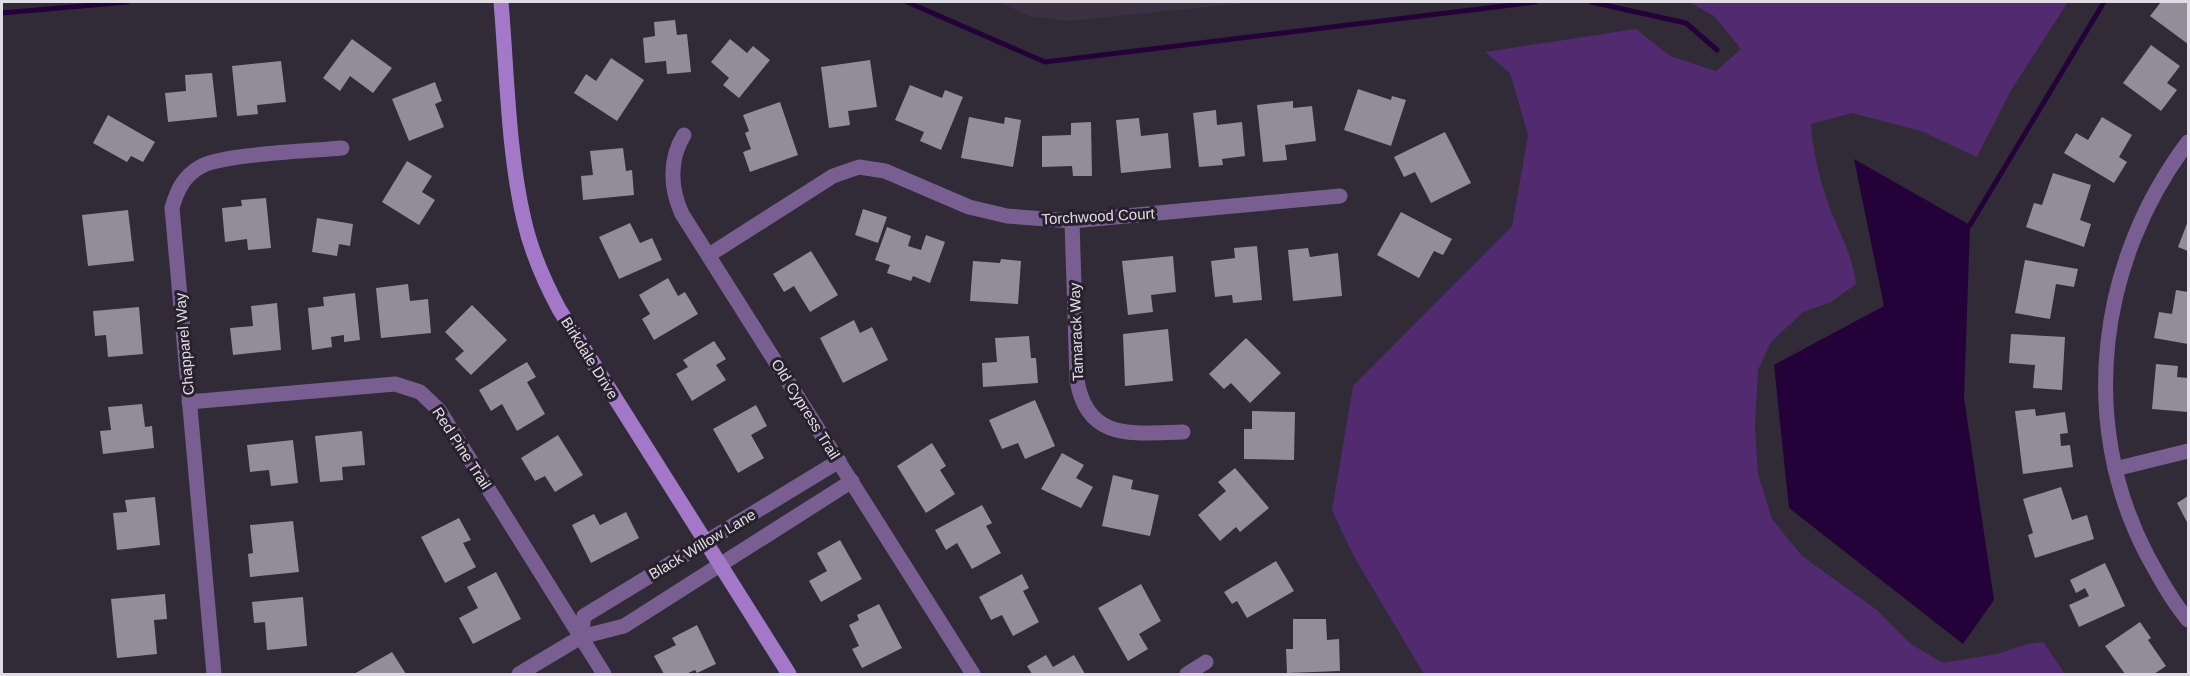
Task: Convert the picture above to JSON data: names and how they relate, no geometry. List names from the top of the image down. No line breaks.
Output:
{"streets":{"street":["Torchwood Court","Tamarack Way","Chapparel Way","Birkdale Drive","Old Cypress Trail","Red Pine Trail","Black Willow Lane"]},"crossings":[["Torchwood Court","Tamarack Way"],["Torchwood Court","Old Cypress Trail"],["Chapparel Way","Red Pine Trail"],["Birkdale Drive","Black Willow Lane"],["Old Cypress Trail","Black Willow Lane"],["Red Pine Trail","Black Willow Lane"]]}
